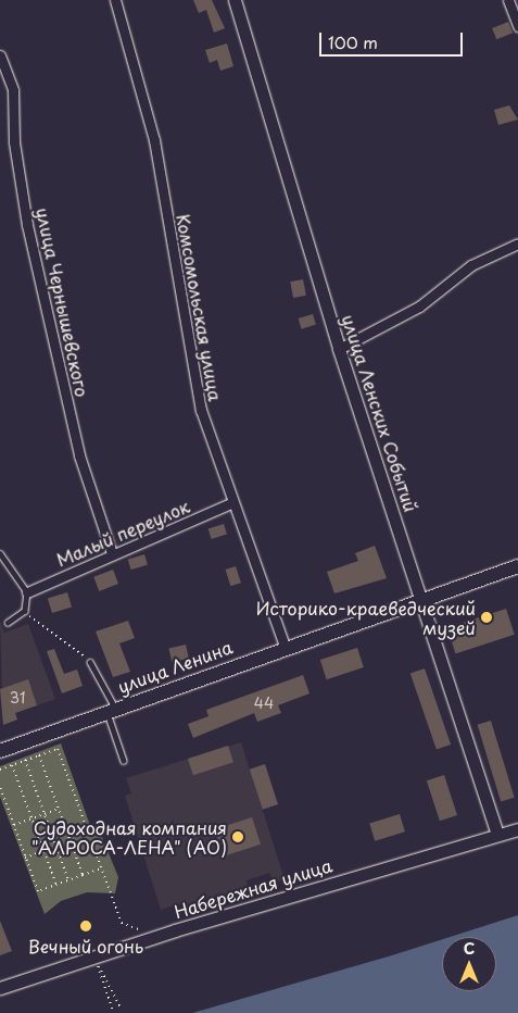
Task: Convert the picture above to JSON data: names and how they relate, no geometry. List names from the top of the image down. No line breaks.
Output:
{"streets":{"main road":["улица Ленина"],"street":["улица Чернышевского","Комсомольская улица","улица Ленских Событий","Малый переулок","Набережная улица"]},"crossings":[["улица Чернышевского","Малый переулок"],["Комсомольская улица","Малый переулок"],["Комсомольская улица","улица Ленина"],["улица Ленских Событий","улица Ленина"],["улица Ленских Событий","Набережная улица"]],"places":["Историко-краеведческий музей","Судоходная компания \"АЛРОСА-ЛЕНА\" (АО)","Вечный огонь"],"house_numbers":["31","44"],"scale_bar":"100 m","north":"top"}
